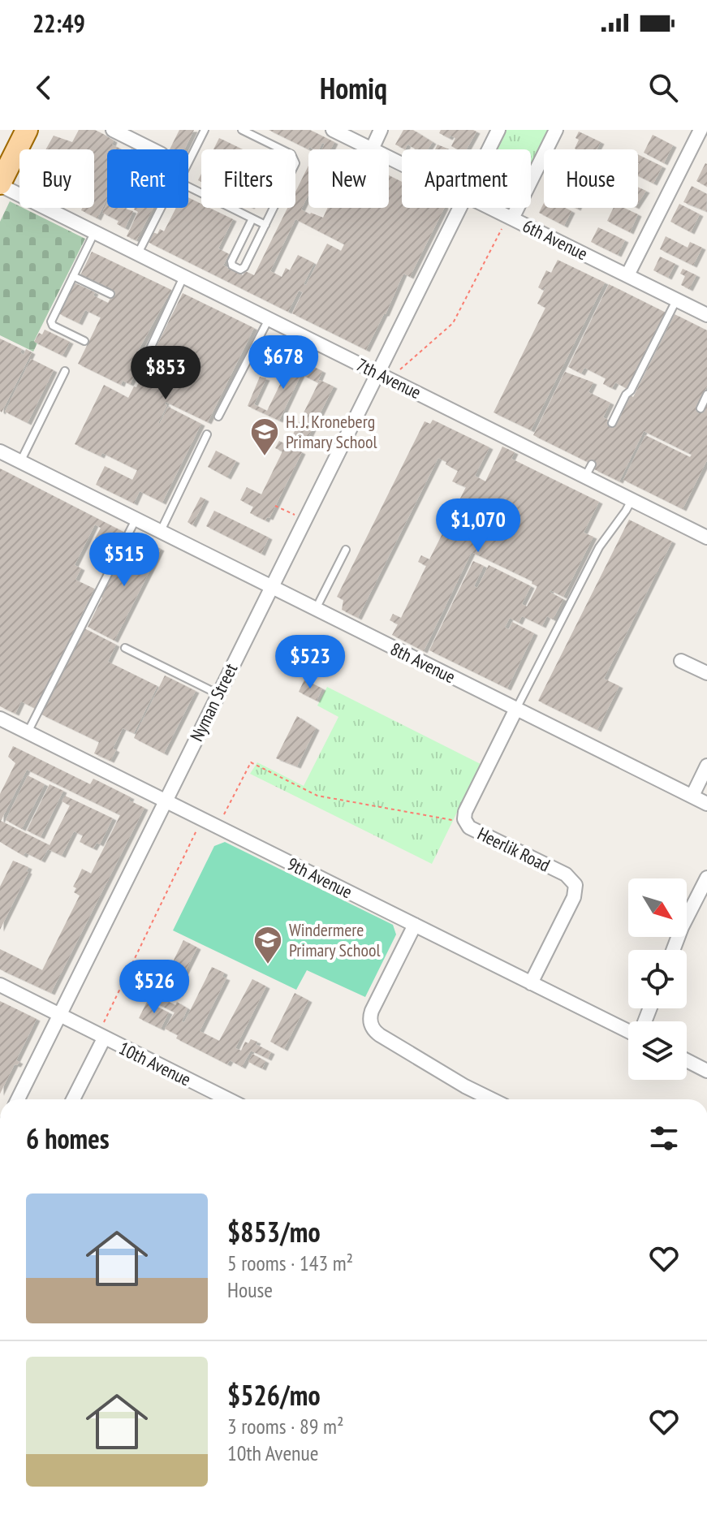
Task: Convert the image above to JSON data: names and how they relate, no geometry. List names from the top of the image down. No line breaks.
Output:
{"streets":{"street":["6th Avenue","7th Avenue","8th Avenue","Nyman Street","Heerlik Road","9th Avenue","10th Avenue"]},"crossings":[["7th Avenue","Nyman Street"],["8th Avenue","Nyman Street"],["8th Avenue","Heerlik Road"],["Nyman Street","9th Avenue"],["Nyman Street","10th Avenue"],["Heerlik Road","9th Avenue"]],"places":{"school or university":["H. J. Kroneberg Primary School","Windermere Primary School"]},"north":"bottom right","page":{"status":"22:49","header":"Homiq","chip":["Buy","Rent","Filters","New","Apartment","House"],"price":["$678","$853","$1,070","$515","$523","$526"],"heading":"6 homes","list":[{"name":"$853/mo","note":"5 rooms · 143 m² · House"},{"name":"$526/mo","note":"3 rooms · 89 m² · 10th Avenue"}]}}
